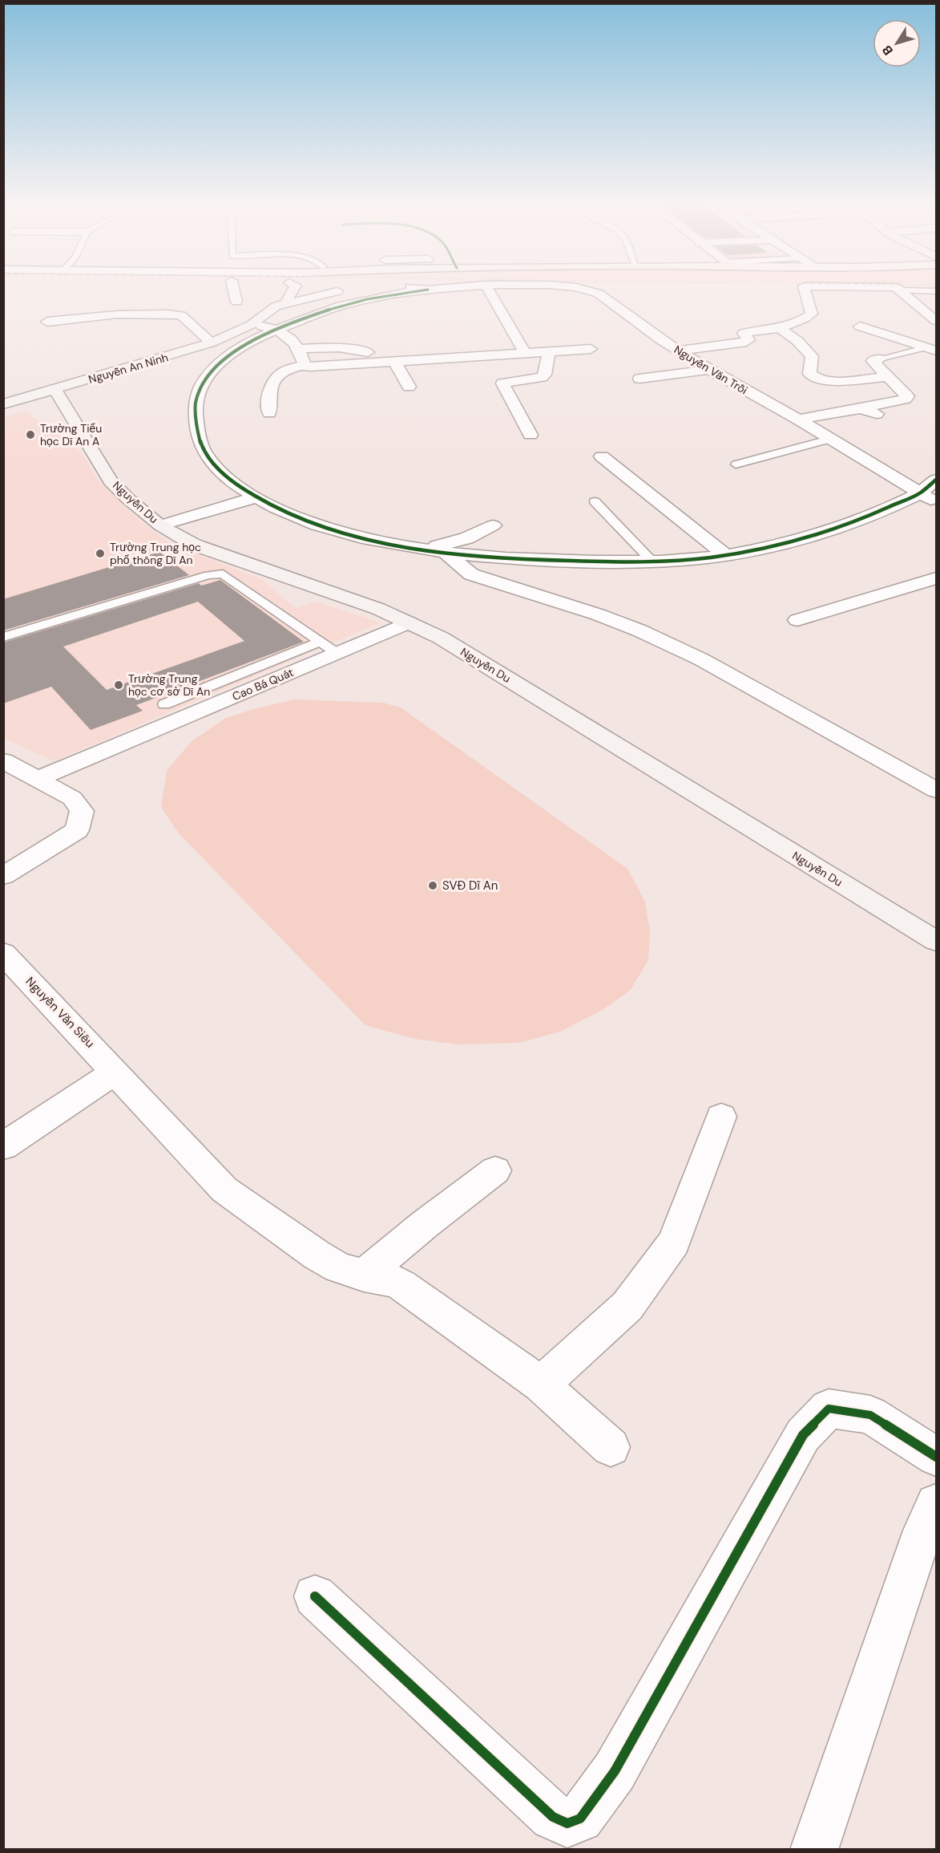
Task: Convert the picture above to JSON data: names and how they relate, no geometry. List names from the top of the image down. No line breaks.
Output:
{"streets":{"main road":["Nguyễn An Ninh","Nguyễn Du"],"street":["Nguyễn Văn Trỗi","Cao Bá Quát","Nguyễn Văn Siêu"]},"crossings":[["Nguyễn An Ninh","Nguyễn Du"],["Nguyễn Du","Cao Bá Quát"]],"places":["Trường Tiểu học Dĩ An A","Trường Trung học phổ thông Dĩ An","Trường Trung học cơ sở Dĩ An","SVĐ Dĩ An"],"north":"bottom left"}
